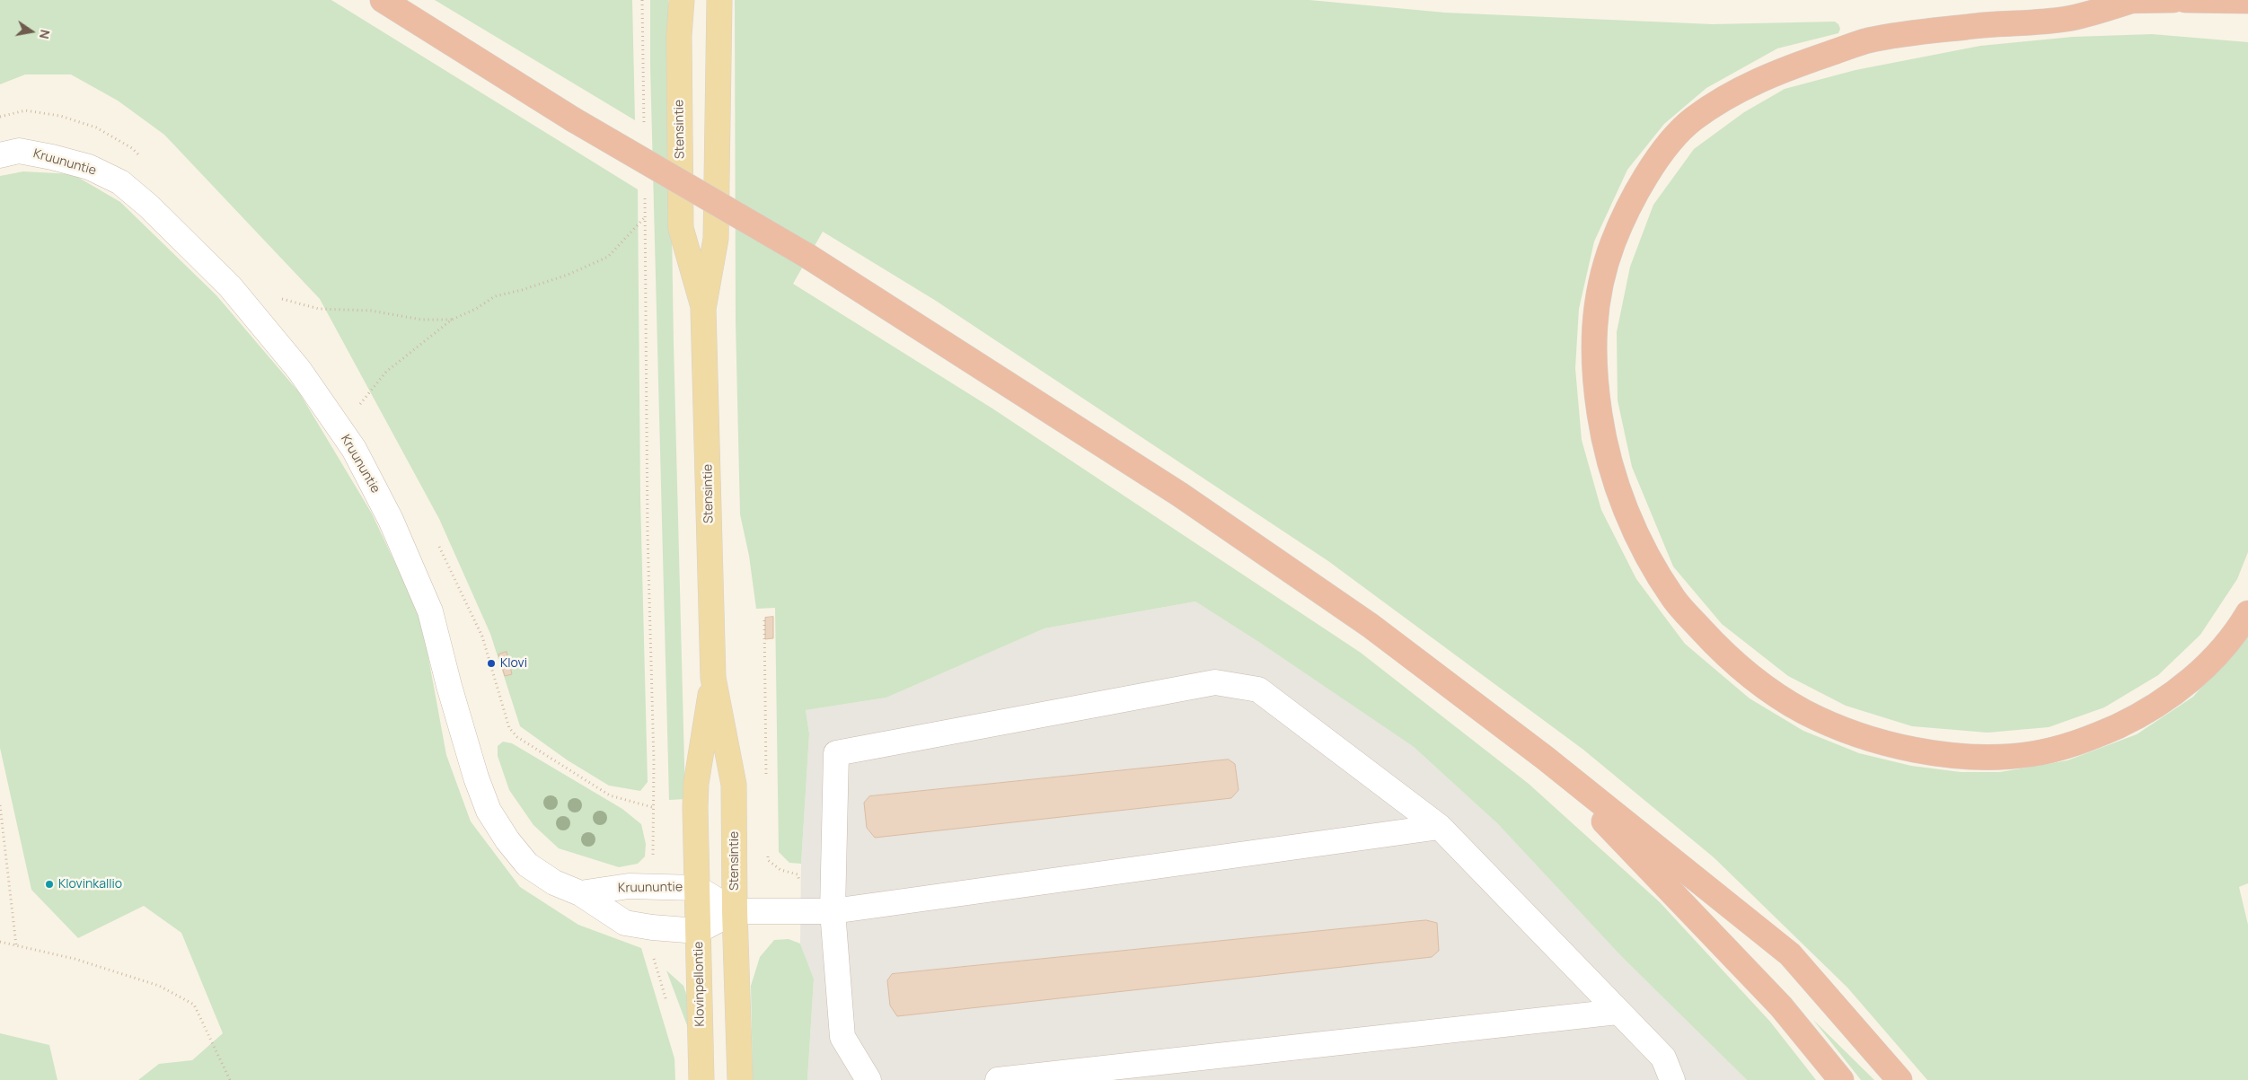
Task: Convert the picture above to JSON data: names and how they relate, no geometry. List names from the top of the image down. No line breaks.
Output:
{"streets":{"main road":["Stensintie","Klovinpellontie"],"street":["Kruununtie"]},"crossings":[["Stensintie","Kruununtie"],["Stensintie","Klovinpellontie"],["Kruununtie","Klovinpellontie"]],"places":["Klovi","Klovinkallio"],"north":"right"}
